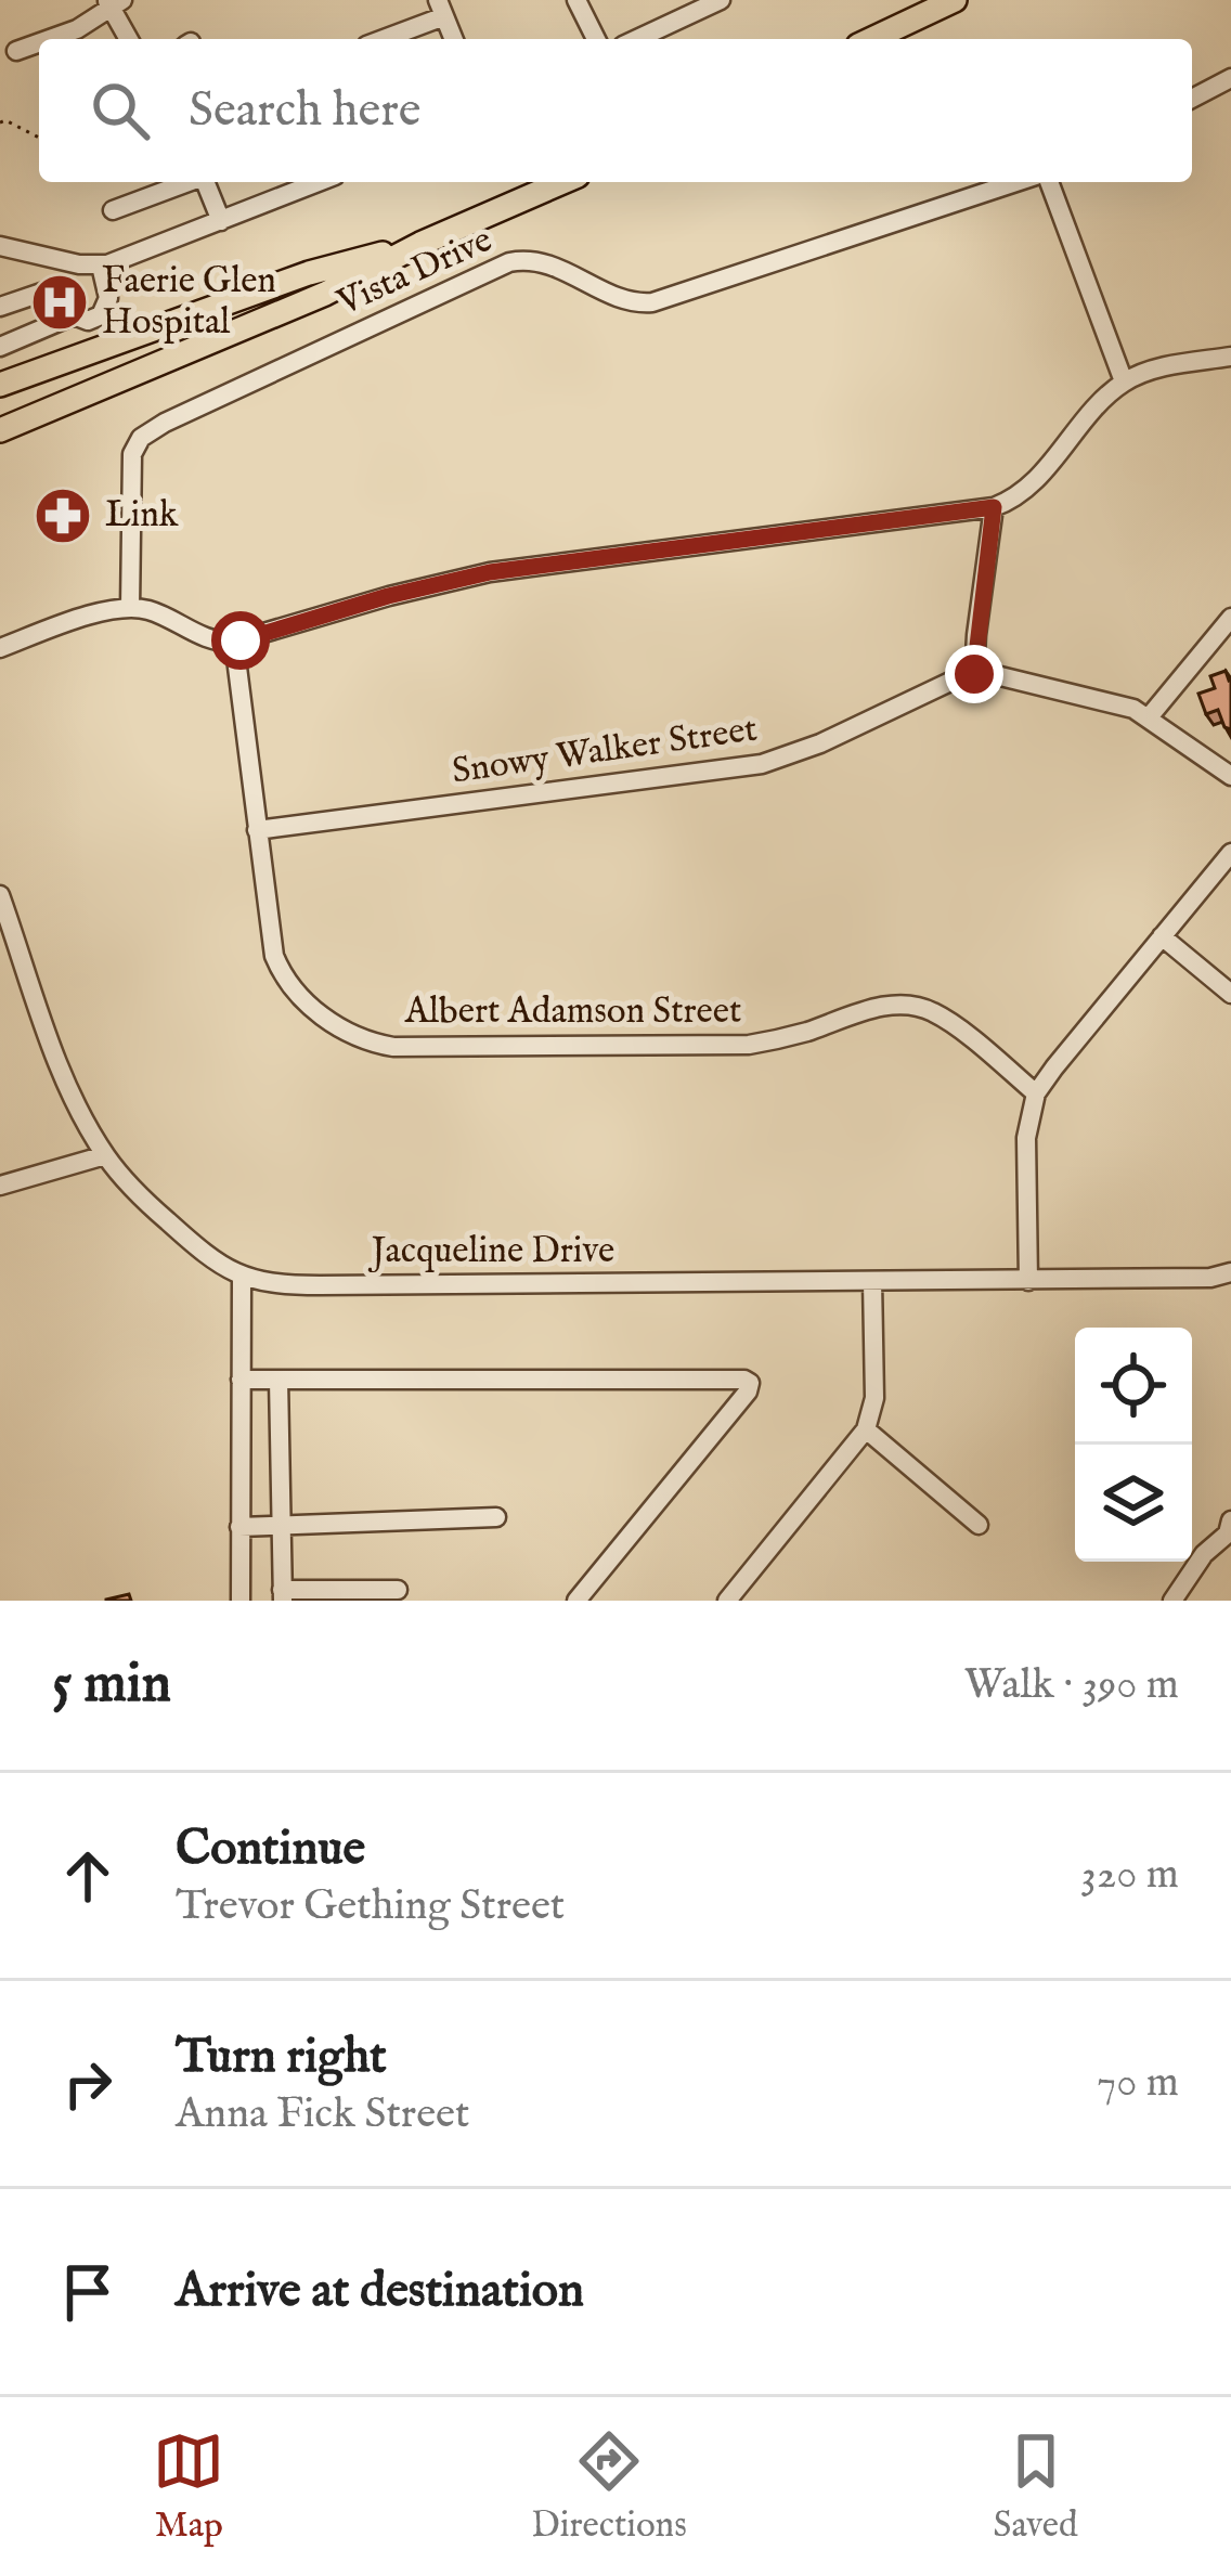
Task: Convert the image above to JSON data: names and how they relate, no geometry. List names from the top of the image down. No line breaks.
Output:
{"streets":{"street":["Vista Drive","Snowy Walker Street","Albert Adamson Street","Jacqueline Drive"]},"crossings":[["Snowy Walker Street","Albert Adamson Street"]],"places":{"hospital":["Faerie Glen Hospital"],"pharmacy":["Link"]},"page":{"search":"Search here","heading":["5 min","Walk · 390 m"],"list":[["Continue","Trevor Gething Street","320 m"],["Turn right","Anna Fick Street","70 m"],"Arrive at destination"],"nav":["Map","Directions","Saved"]}}
